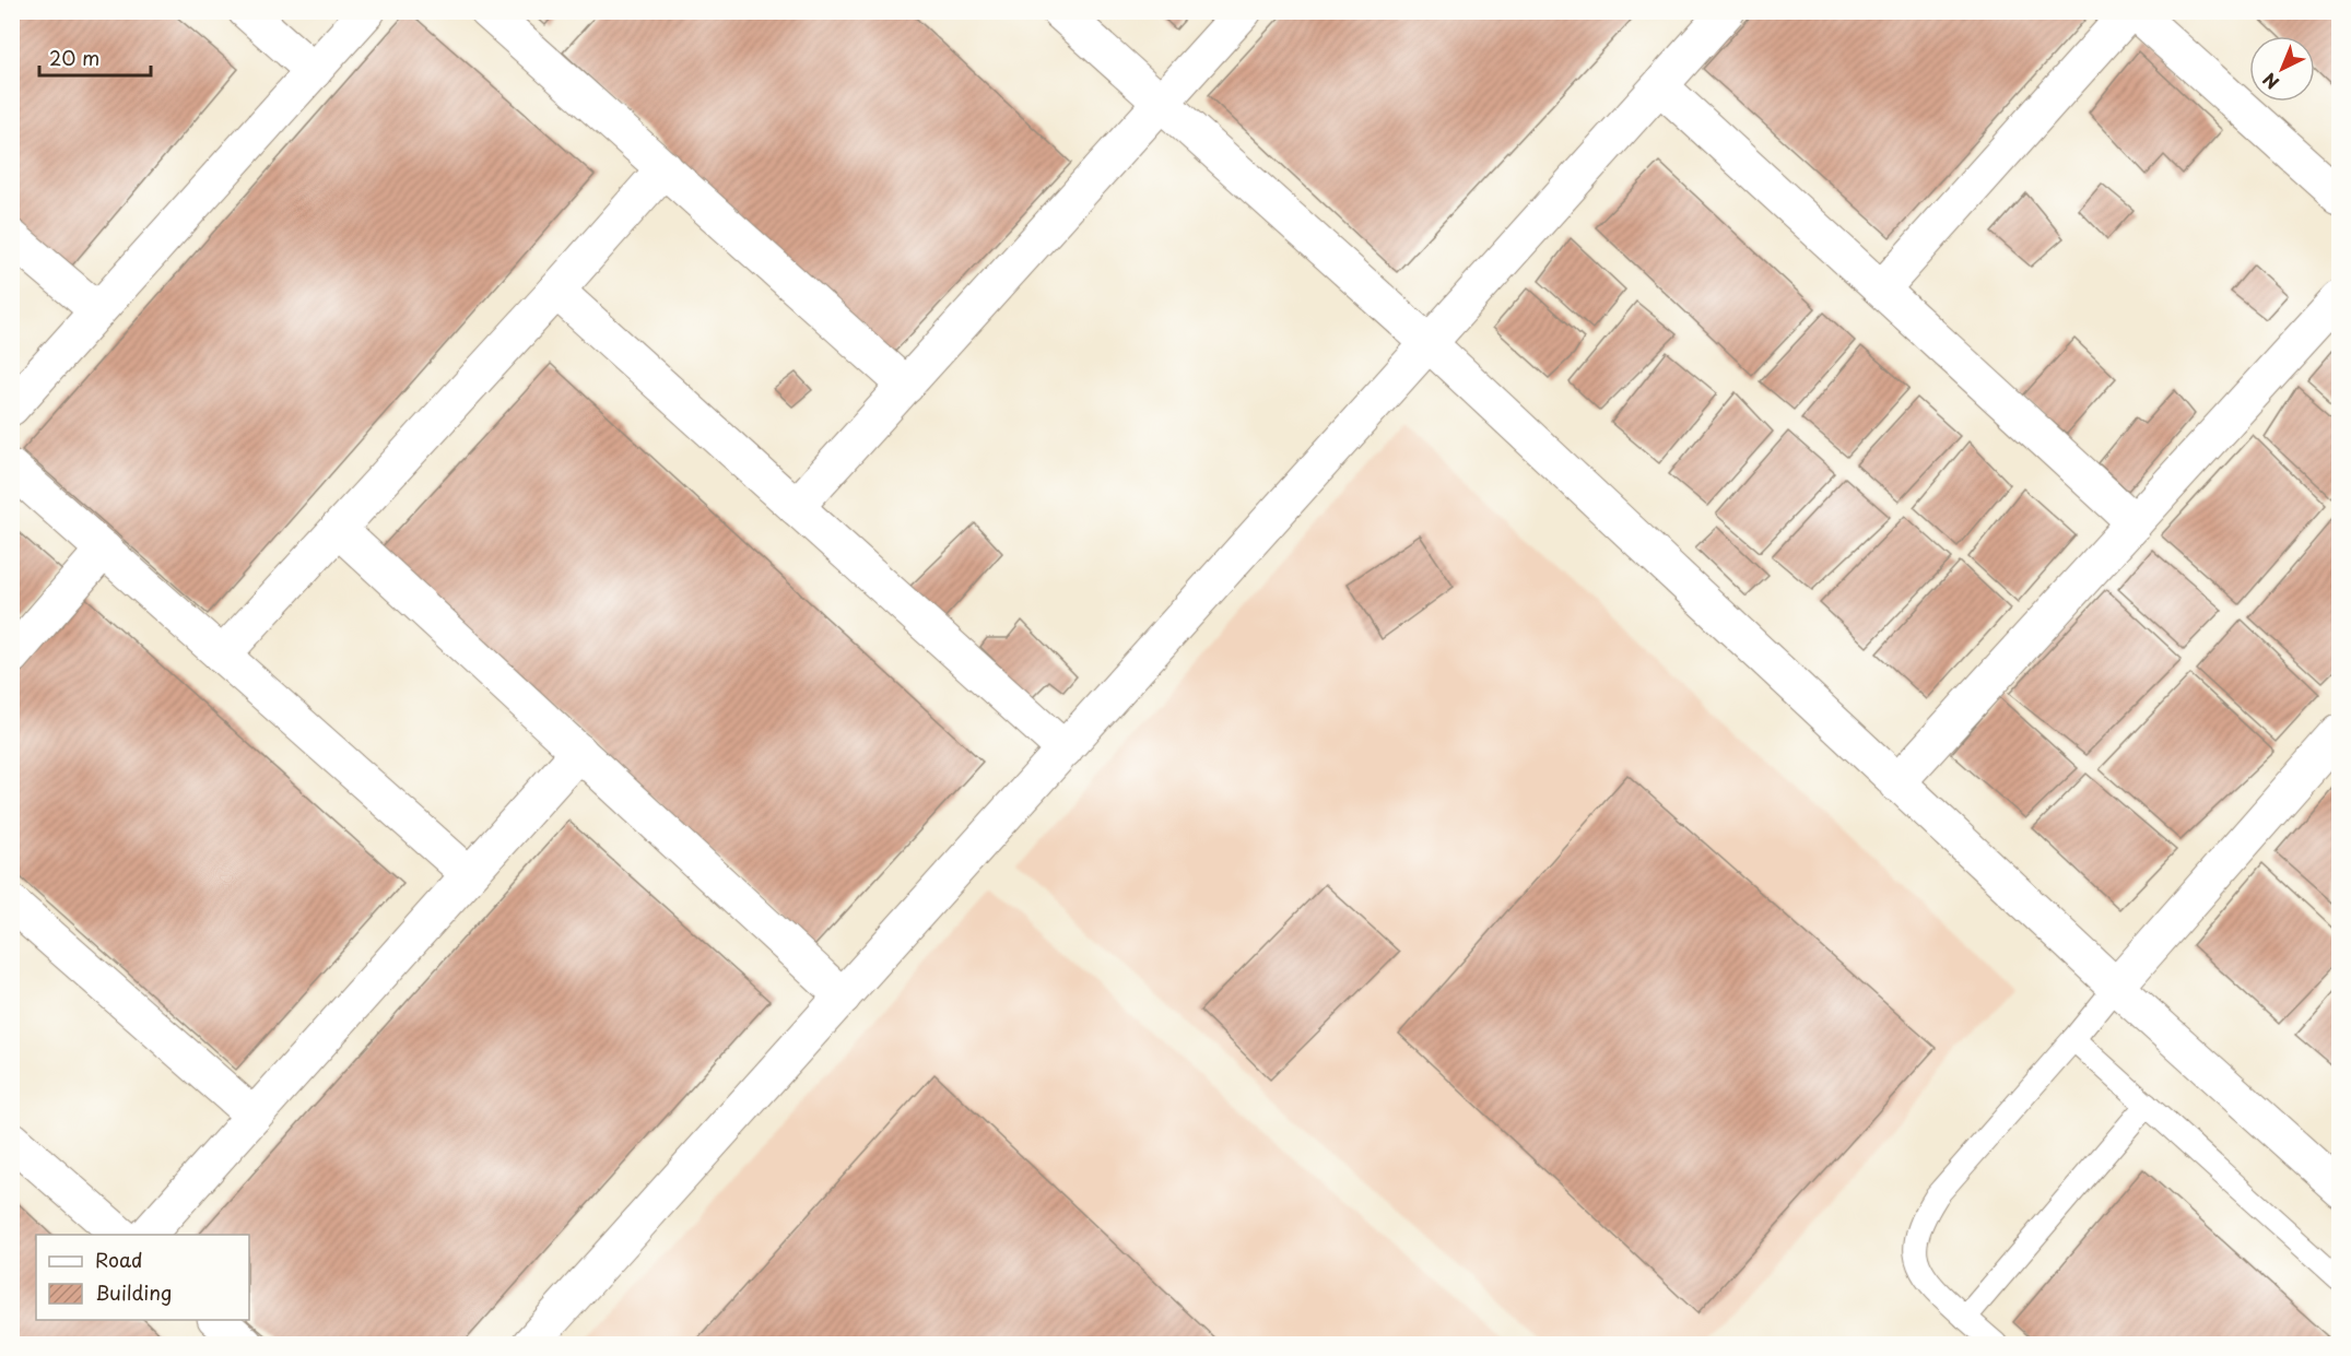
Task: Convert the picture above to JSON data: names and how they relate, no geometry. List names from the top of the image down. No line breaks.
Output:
{"legend":["Road","Building"],"scale_bar":"20 m","north":"bottom left"}
